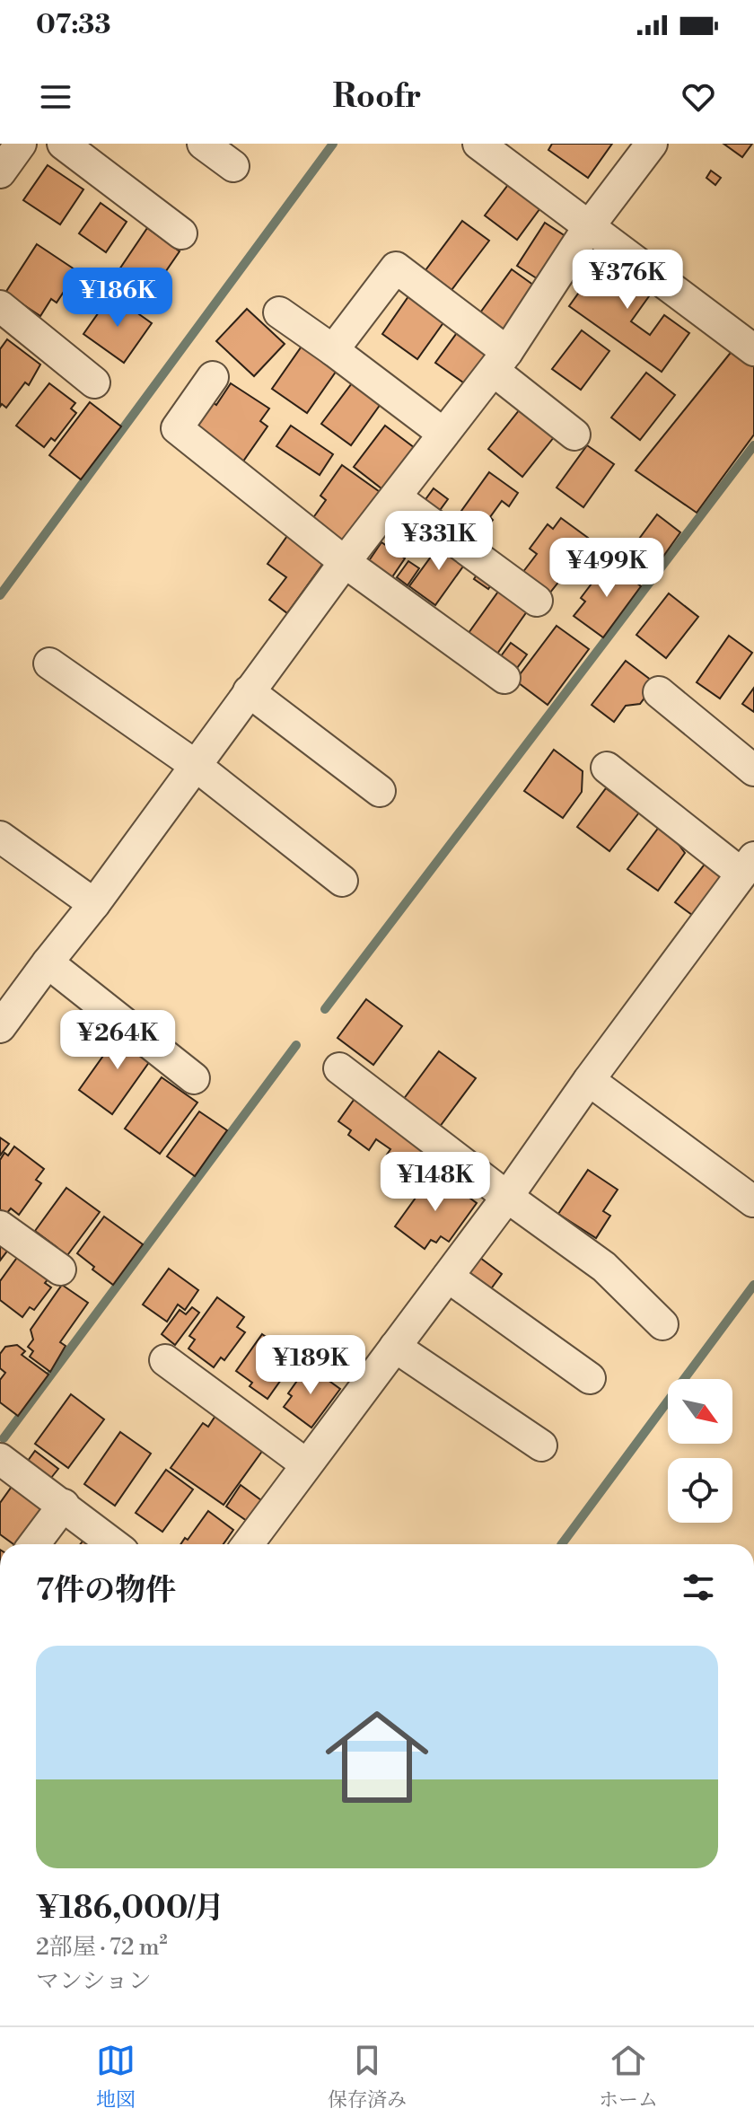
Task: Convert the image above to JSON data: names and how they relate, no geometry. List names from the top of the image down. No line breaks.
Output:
{"north":"bottom right","page":{"status":"07:33","header":"Roofr","price":["¥376K","¥186K","¥331K","¥499K","¥264K","¥148K","¥189K"],"heading":"7件の物件","list":[{"name":"¥186,000/月","note":"2部屋 · 72 m² · マンション"}],"tabs":["地図","保存済み","ホーム"]}}
